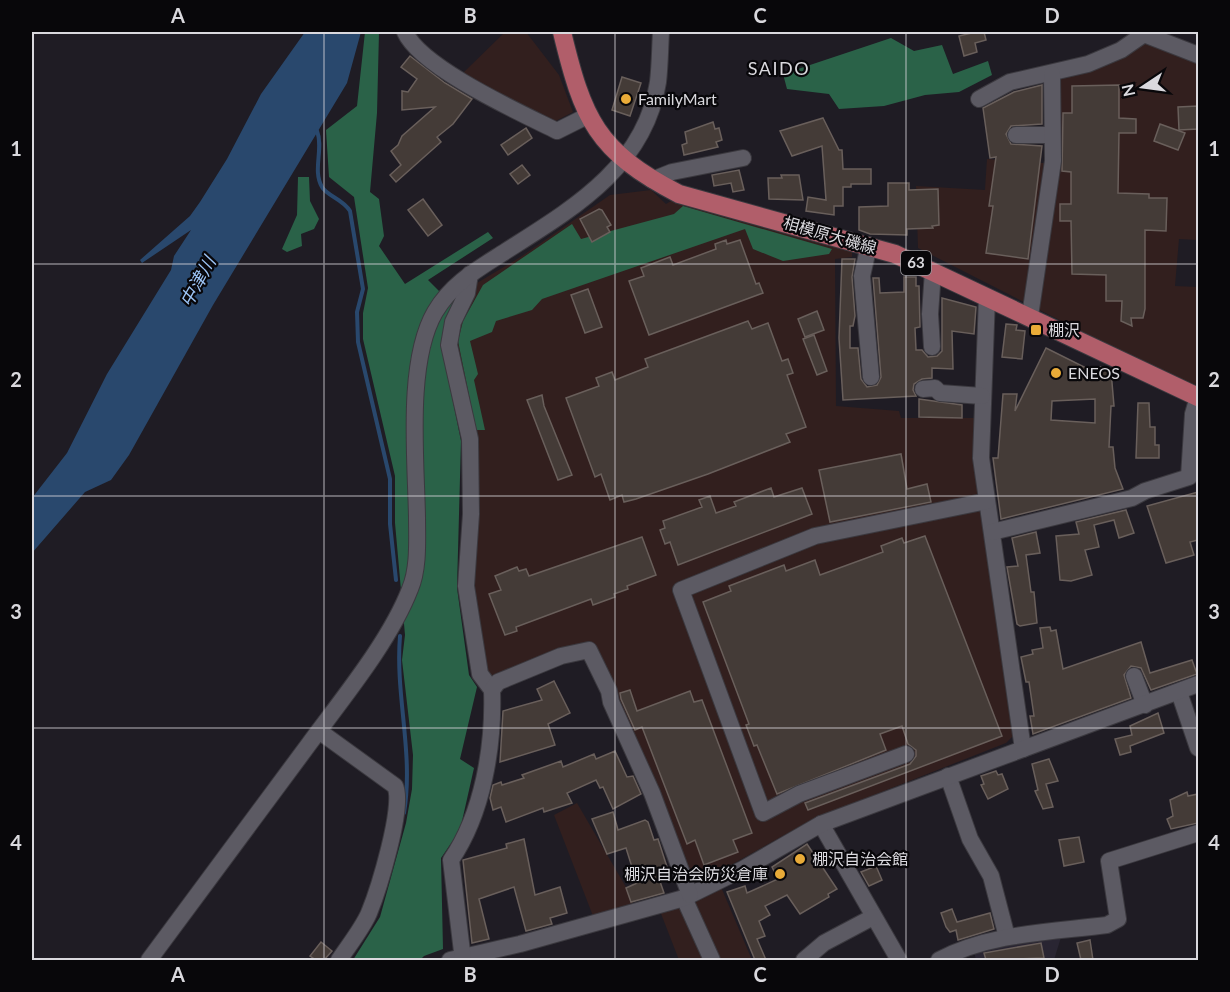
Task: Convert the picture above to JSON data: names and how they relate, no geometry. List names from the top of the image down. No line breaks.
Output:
{"streets":{"main road":["相模原大磯線","63"]},"districts":["SAIDO"],"water":["中津川"],"places":{"other":["FamilyMart","ENEOS","棚沢自治会館","棚沢自治会防災倉庫"],"transit":["棚沢"]},"north":"left","grid":{"columns":["A","B","C","D"],"rows":["1","2","3","4"]}}
